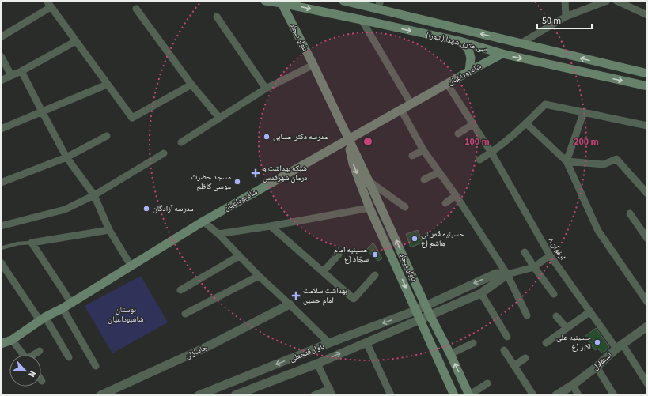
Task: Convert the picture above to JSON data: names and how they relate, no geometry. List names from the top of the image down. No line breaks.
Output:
{"streets":{"main road":["بلوار سجاد","سی متری شهدا (شورا)","شاه بوداغیان"],"street":["ارغوان ۸","جانبازان","بلوار فتحعلی","استقلال"]},"crossings":[["بلوار سجاد","سی متری شهدا (شورا)"],["بلوار سجاد","شاه بوداغیان"],["بلوار سجاد","بلوار فتحعلی"],["سی متری شهدا (شورا)","شاه بوداغیان"],["شاه بوداغیان","ارغوان ۸"],["ارغوان ۸","استقلال"]],"parks":["بوستان شاهبوداغیان"],"places":{"other":["مدرسه دکتر حسابی","مسجد حضرت موسی کاظم","مدرسه آزادگان","حسینیه قمربنی هاشم (ع","حسینیه امام سجّاد (ع","حسینیه علی اکبر (ع"],"health":["شبکه بهداشت و درمان شهرقدس","بهداشت سلامت امام حسین"]},"scale_bar":"50 m","north":"bottom right","rings":["100 m","200 m"]}
